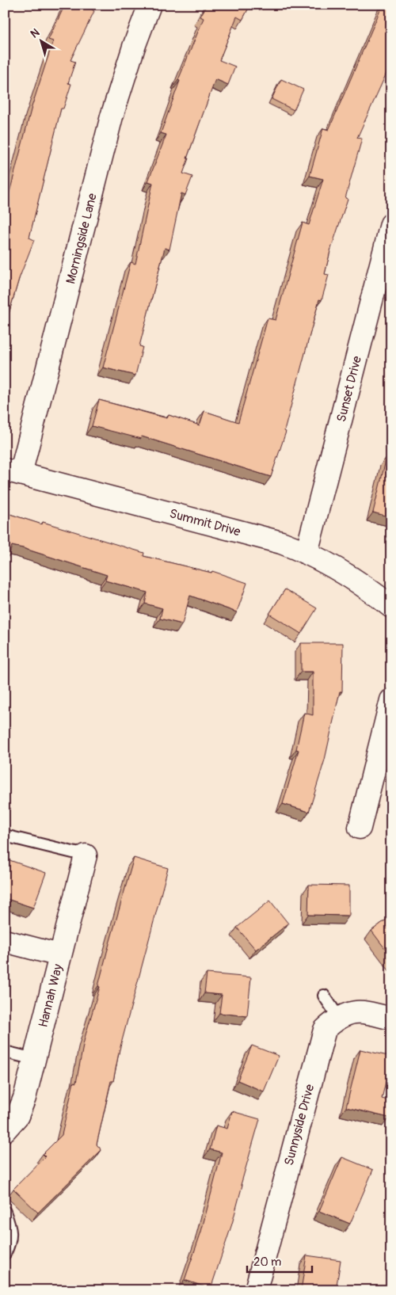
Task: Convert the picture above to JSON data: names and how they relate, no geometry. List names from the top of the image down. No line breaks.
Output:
{"streets":{"street":["Morningside Lane","Sunset Drive","Summit Drive","Hannah Way","Sunnyside Drive"]},"crossings":[["Morningside Lane","Summit Drive"],["Sunset Drive","Summit Drive"]],"scale_bar":"20 m","north":"top left"}
